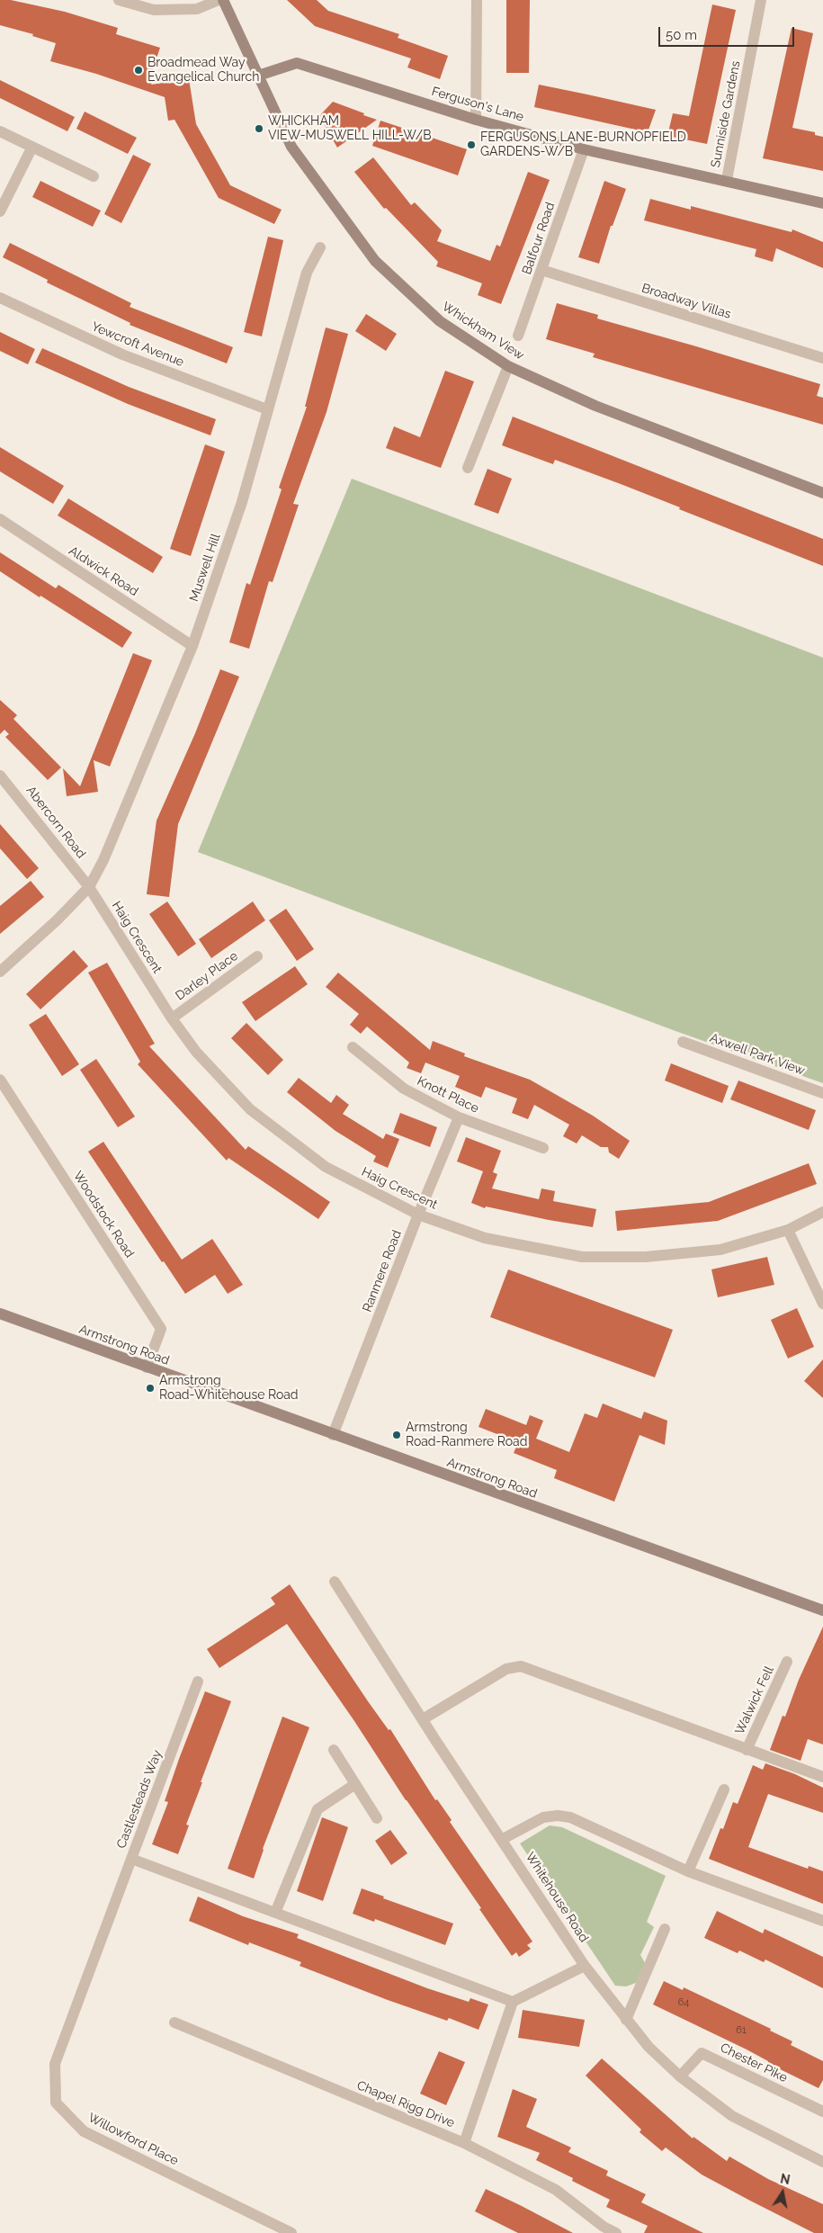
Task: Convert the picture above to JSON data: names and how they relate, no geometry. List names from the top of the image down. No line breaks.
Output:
{"streets":{"street":["Ferguson's Lane","Sunniside Gardens","Balfour Road","Broadway Villas","Whickham View","Yewcroft Avenue","Muswell Hill","Aldwick Road","Abercorn Road","Haig Crescent","Darley Place","Axwell Park View","Knott Place","Woodstock Road","Ranmere Road","Armstrong Road","Walwick Fell","Castlesteads Way","Whitehouse Road","Chester Pike","Chapel Rigg Drive","Willowford Place"]},"crossings":[["Ferguson's Lane","Sunniside Gardens"],["Ferguson's Lane","Balfour Road"],["Ferguson's Lane","Whickham View"],["Balfour Road","Broadway Villas"],["Yewcroft Avenue","Muswell Hill"],["Muswell Hill","Aldwick Road"],["Muswell Hill","Abercorn Road"],["Muswell Hill","Haig Crescent"],["Abercorn Road","Haig Crescent"],["Haig Crescent","Darley Place"],["Haig Crescent","Ranmere Road"],["Knott Place","Ranmere Road"],["Woodstock Road","Armstrong Road"],["Ranmere Road","Armstrong Road"],["Castlesteads Way","Chapel Rigg Drive"],["Castlesteads Way","Willowford Place"],["Whitehouse Road","Chester Pike"]],"places":["Broadmead Way Evangelical Church","WHICKHAM VIEW-MUSWELL HILL-W/B","FERGUSONS LANE-BURNOPFIELD GARDENS-W/B","Armstrong Road-Whitehouse Road","Armstrong Road-Ranmere Road"],"house_numbers":["64","61"],"scale_bar":"50 m","north":"top"}
